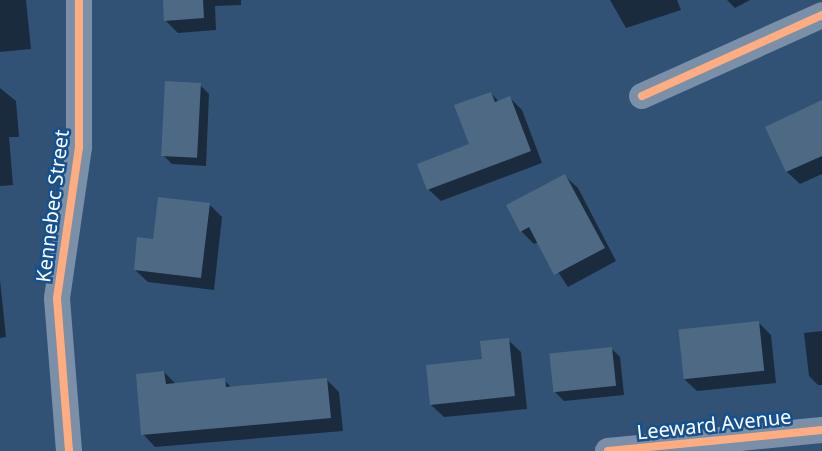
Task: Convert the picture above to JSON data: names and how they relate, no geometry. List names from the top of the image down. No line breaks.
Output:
{"streets":{"street":["Kennebec Street","Leeward Avenue"]}}
